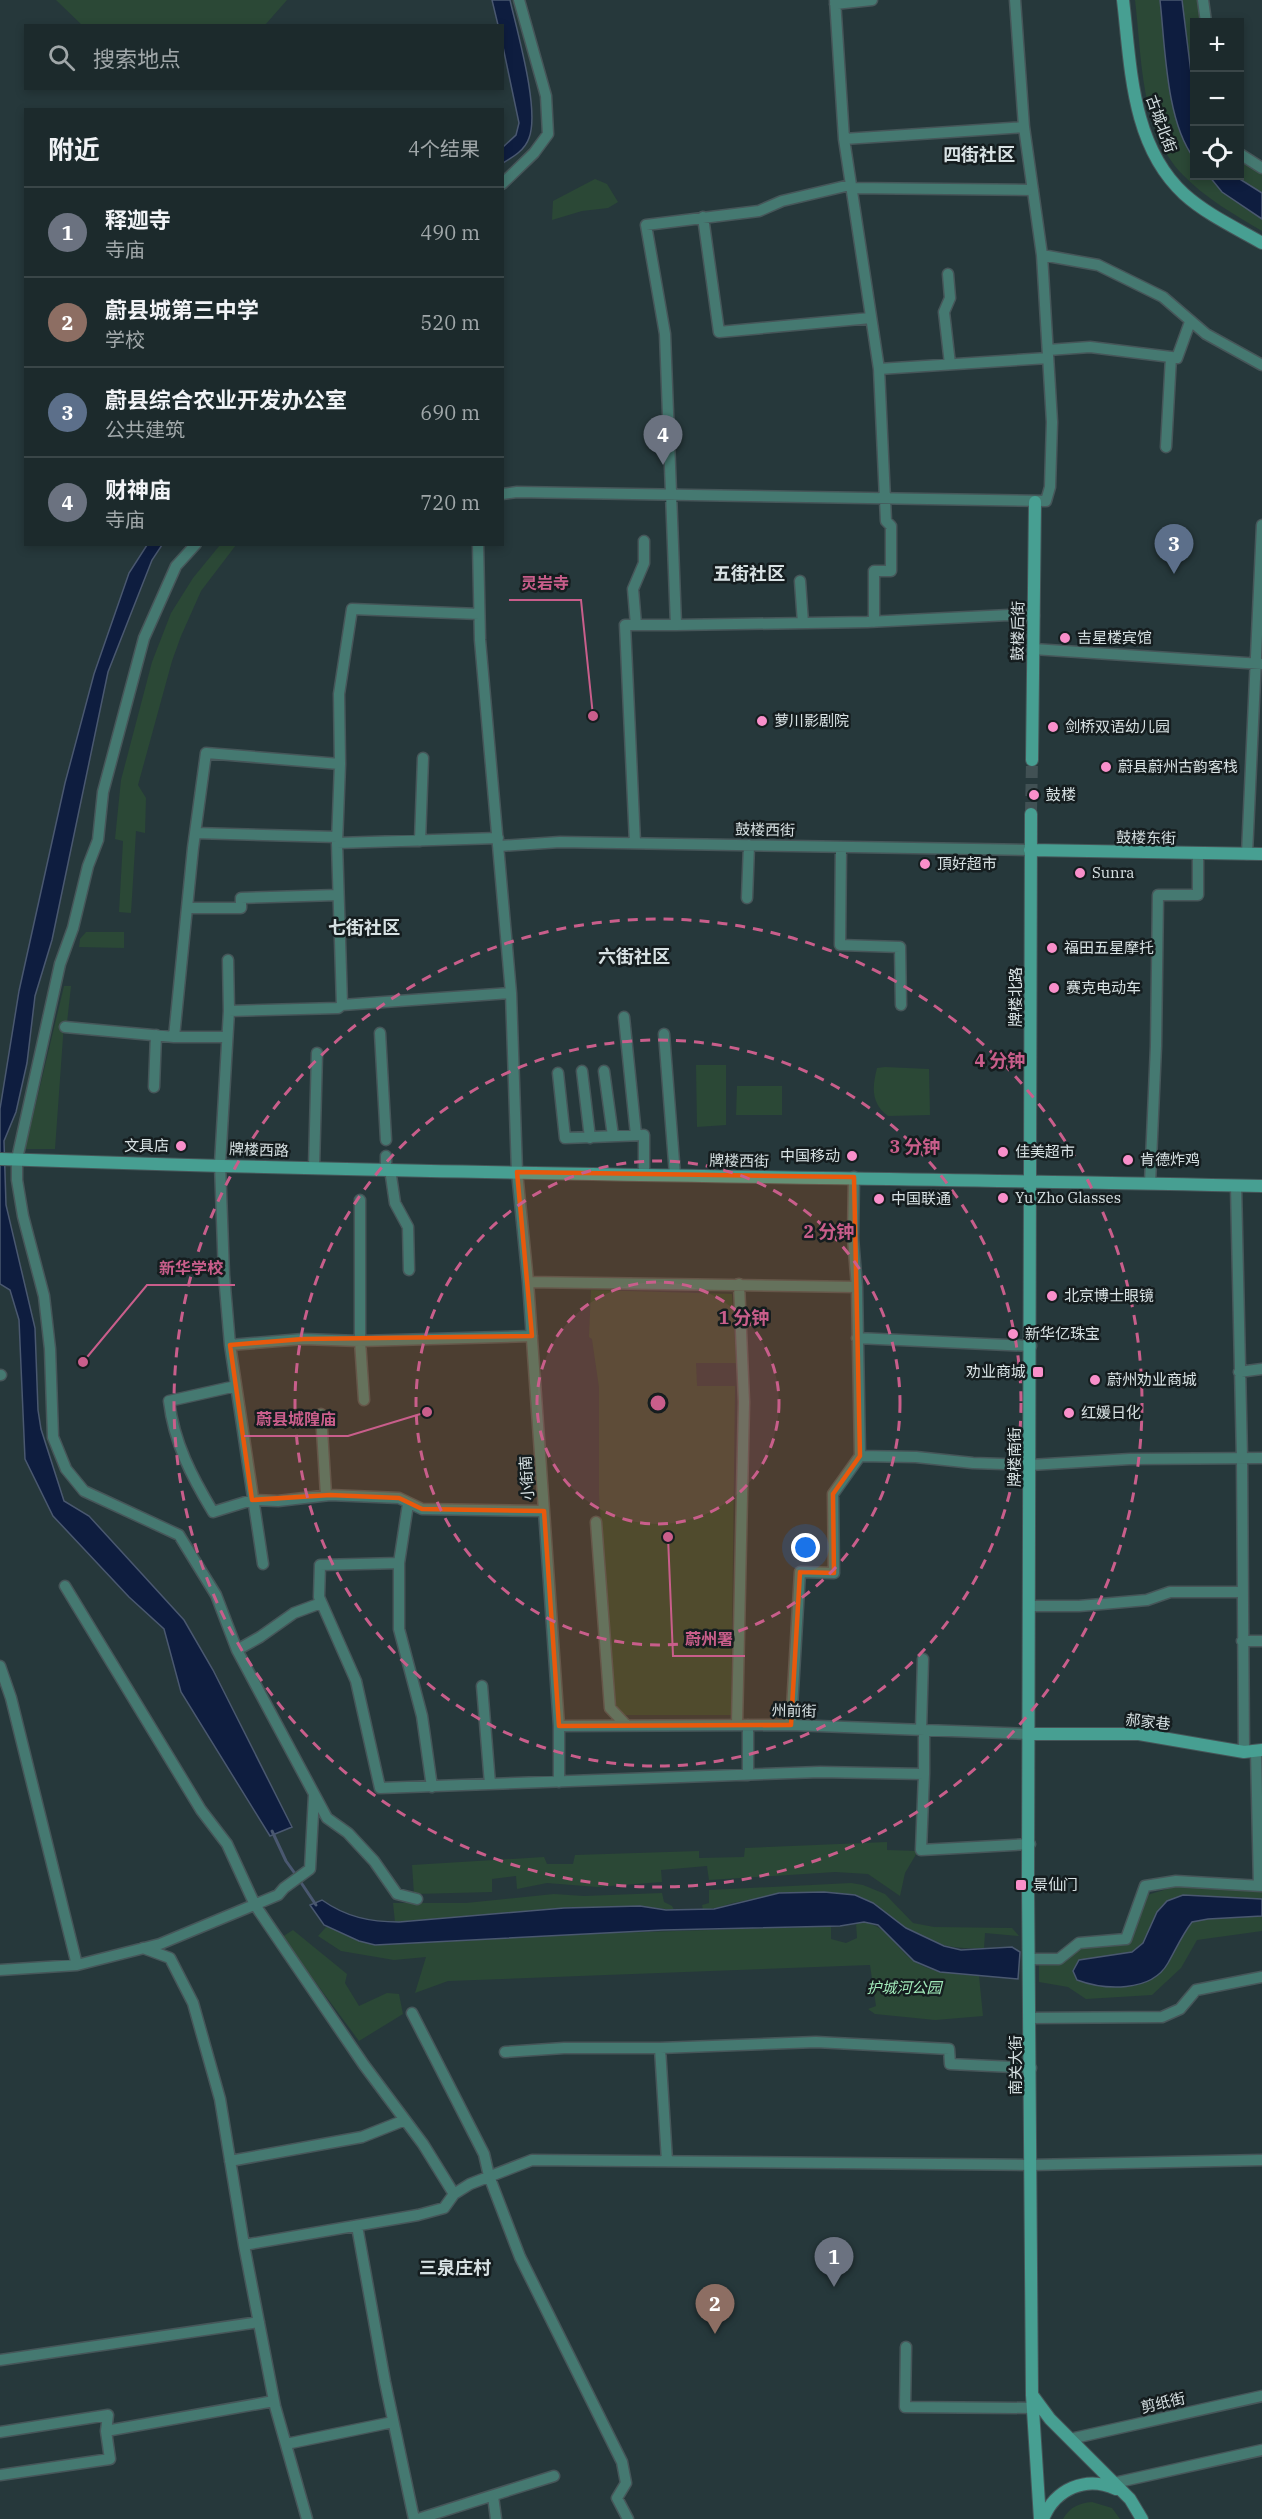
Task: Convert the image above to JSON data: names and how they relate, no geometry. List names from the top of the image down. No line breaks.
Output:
{"streets":{"main road":["古城北街","鼓楼后街","鼓楼东街","牌楼北路","牌楼西路","牌楼西街","牌楼南街","郝家巷","南关大街"],"street":["鼓楼西街","小街南","州前街","剪纸街"]},"crossings":[["鼓楼西街","鼓楼东街"],["鼓楼西街","牌楼北路"],["鼓楼西街","小街南"],["鼓楼东街","牌楼北路"],["牌楼北路","牌楼西街"],["牌楼北路","牌楼南街"],["牌楼西路","牌楼西街"],["牌楼西路","小街南"],["牌楼西街","牌楼南街"],["牌楼西街","小街南"],["牌楼南街","州前街"],["牌楼南街","郝家巷"],["牌楼南街","南关大街"],["小街南","州前街"],["州前街","郝家巷"],["州前街","南关大街"],["郝家巷","南关大街"]],"districts":["四街社区","五街社区","七街社区","六街社区","三泉庄村"],"parks":["护城河公园"],"places":{"other":["吉星楼宾馆","灵岩寺","萝川影剧院","剑桥双语幼儿园","蔚县蔚州古韵客栈","鼓楼","頂好超市","Sunra","福田五星摩托","赛克电动车","文具店","佳美超市","中国移动","肯德炸鸡","Yu Zho Glasses","中国联通","北京博士眼镜","新华亿珠宝","新华学校","蔚州劝业商城","蔚县城隍庙","红媛日化","蔚州署"],"transit":["劝业商城","景仙门"]},"page":{"map_buttons":["+","−"],"search":"搜索地点","heading":["附近","4个结果"],"list":[{"mark":"1","name":"释迦寺","note":"寺庙","value":"490 m"},{"mark":"2","name":"蔚县城第三中学","note":"学校","value":"520 m"},{"mark":"3","name":"蔚县综合农业开发办公室","note":"公共建筑","value":"690 m"},{"mark":"4","name":"财神庙","note":"寺庙","value":"720 m"}],"pins":["4","3","1","2"]},"rings":["4 分钟","3 分钟","2 分钟","1 分钟"]}
